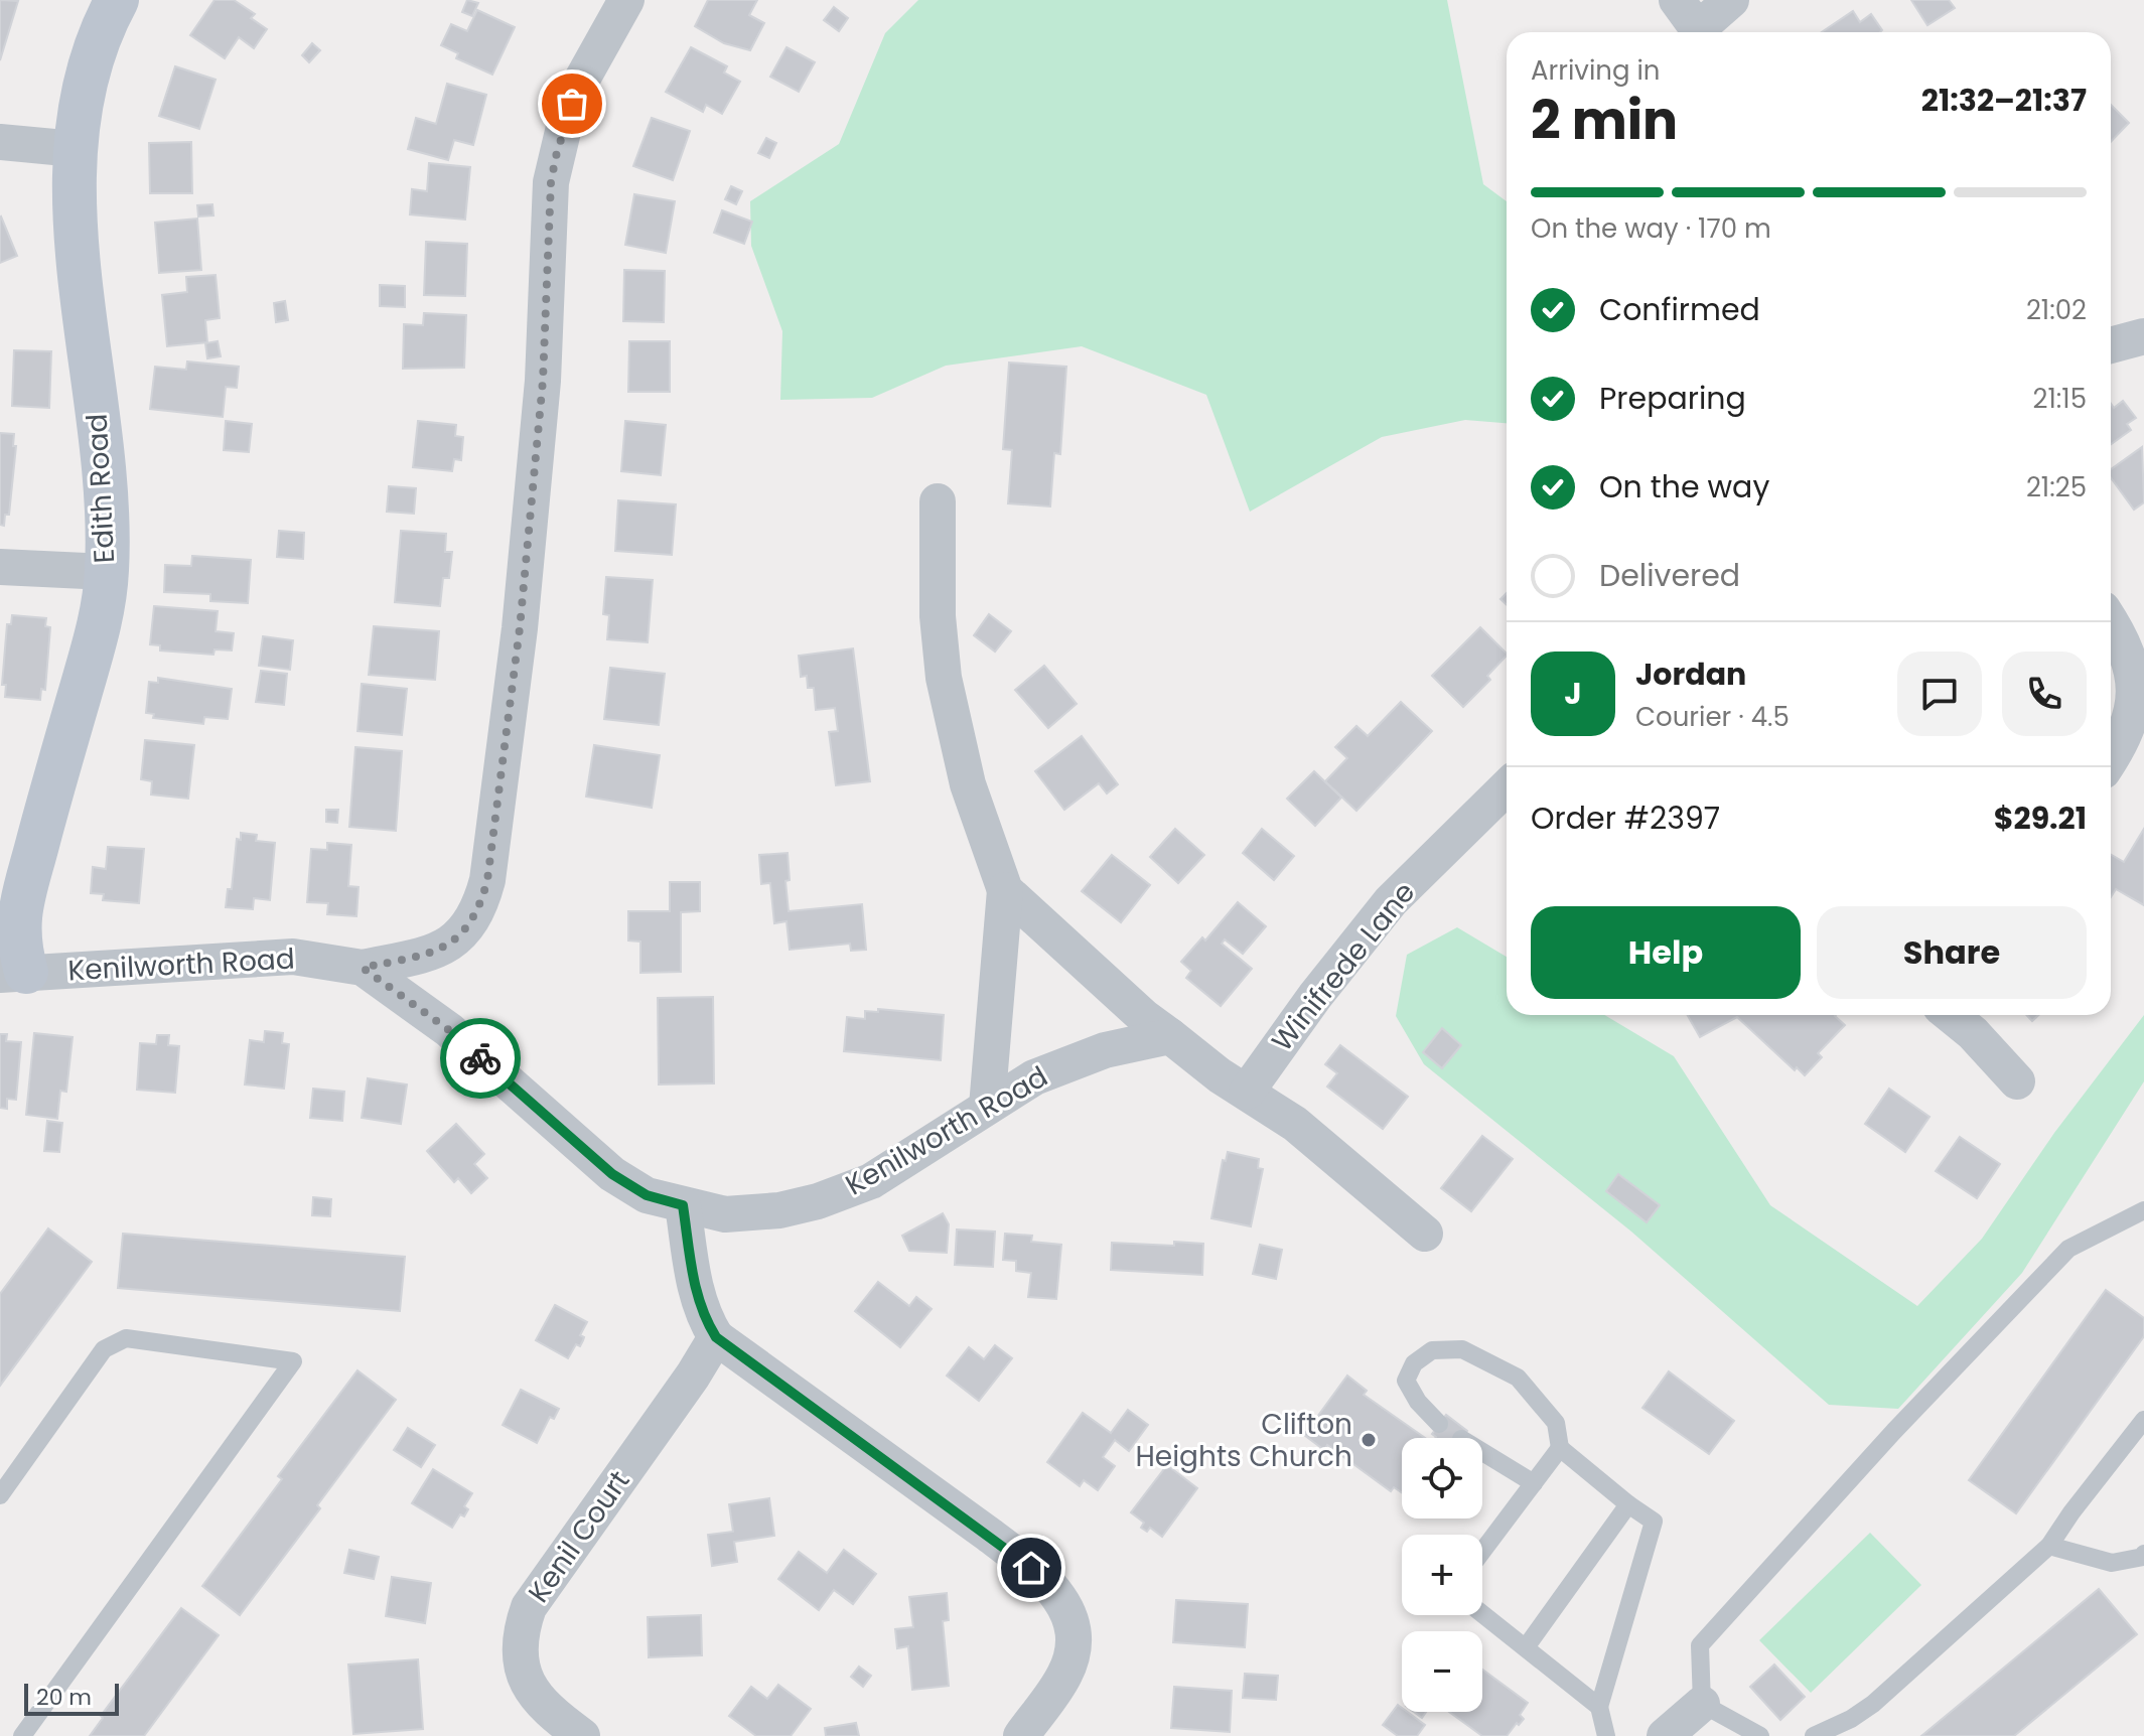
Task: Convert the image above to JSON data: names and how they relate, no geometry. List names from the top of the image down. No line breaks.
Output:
{"streets":{"street":["Edith Road","Kenilworth Road","Winifrede Lane","Kenil Court"]},"crossings":[["Edith Road","Kenilworth Road"]],"places":["Clifton Heights Church"],"scale_bar":"20 m","page":{"heading":["2 min","Arriving in","21:32–21:37"],"panel":["Jordan","Courier · 4.5","Order #2397","$29.21"],"bar":"On the way · 170 m","list":[["Confirmed","21:02"],["Preparing","21:15"],["On the way","21:25"],"Delivered"],"round":"J","buttons":["Help","Share"],"map_buttons":["+","−"],"scale":"20 m"}}
